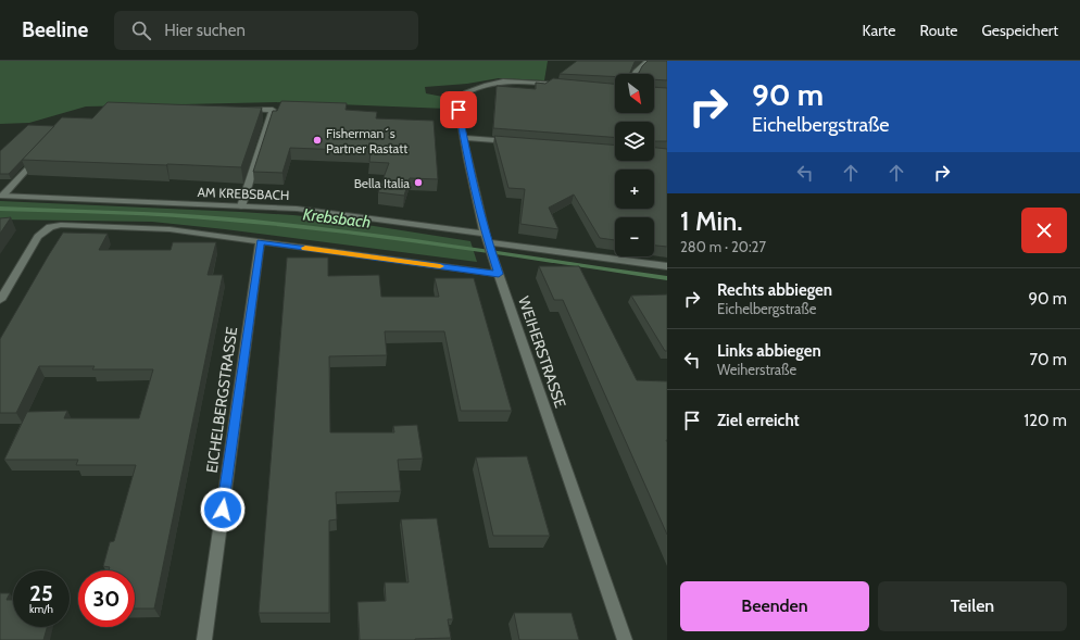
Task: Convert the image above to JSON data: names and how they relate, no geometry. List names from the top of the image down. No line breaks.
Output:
{"streets":{"street":["AM KREBSBACH","WEIHERSTRASSE","EICHELBERGSTRASSE"]},"crossings":[["AM KREBSBACH","WEIHERSTRASSE"]],"water":["Krebsbach"],"places":["Fisherman´s Partner Rastatt","Bella Italia"],"north":"bottom right","page":{"header":"Beeline","search":"Hier suchen","nav":["Karte","Route","Gespeichert"],"turn":["90 m","Eichelbergstraße"],"map_buttons":["+","−"],"heading":["1 Min.","280 m · 20:27"],"list":[{"name":"Rechts abbiegen","note":"Eichelbergstraße","value":"90 m"},{"name":"Links abbiegen","note":"Weiherstraße","value":"70 m"},{"name":"Ziel erreicht","value":"120 m"}],"speed":"25 km/h","limit":"30","buttons":["Beenden","Teilen"]}}
